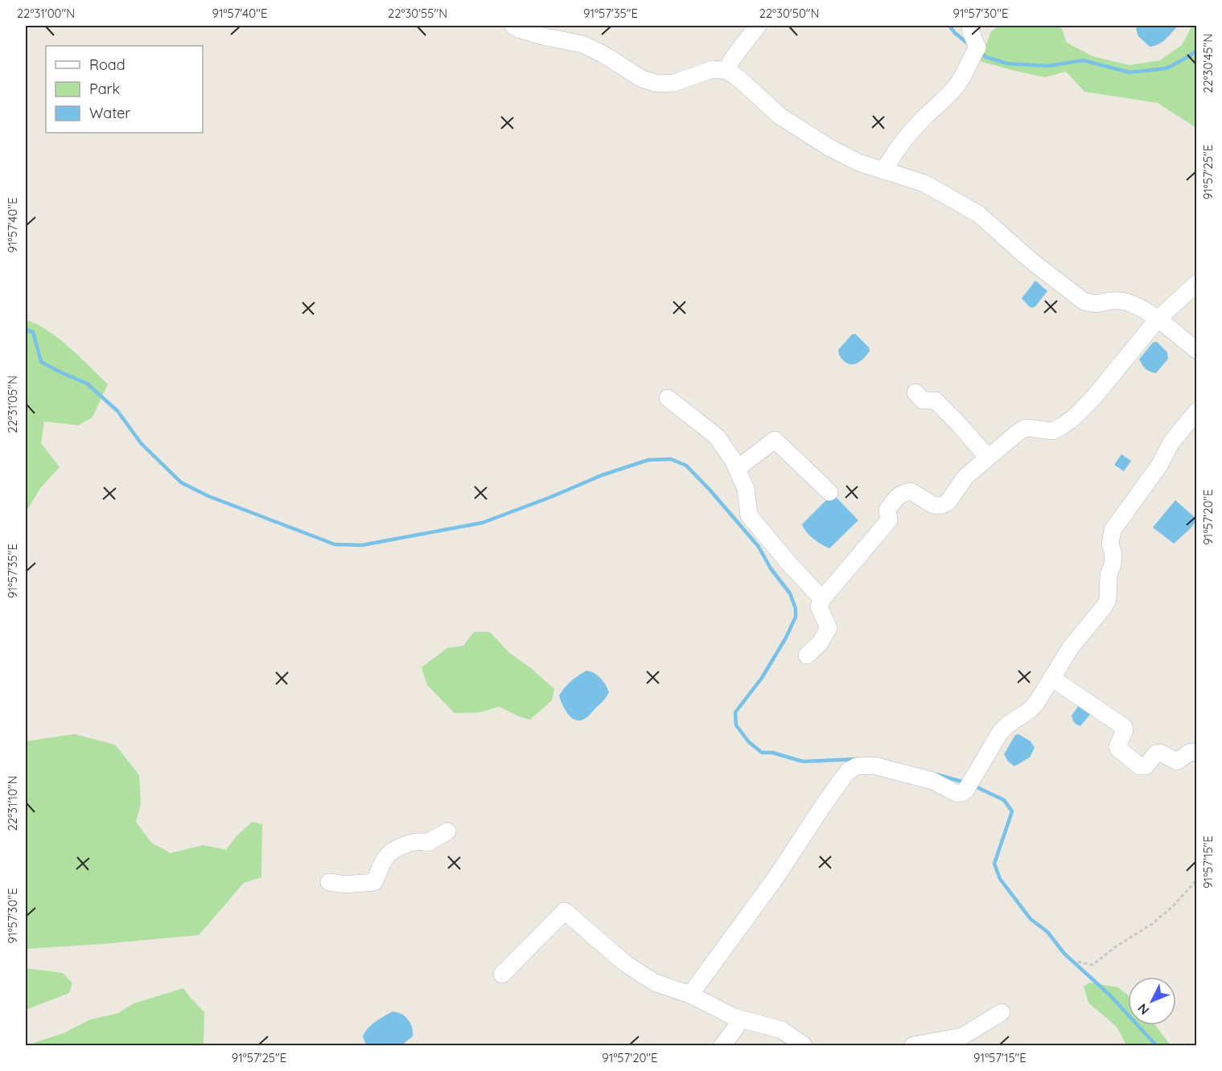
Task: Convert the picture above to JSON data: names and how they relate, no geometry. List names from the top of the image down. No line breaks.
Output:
{"legend":["Road","Park","Water"],"north":"bottom left","coordinates":["22°31'00\"N","91°57'40\"E","22°30'55\"N","91°57'35\"E","22°30'50\"N","91°57'30\"E","22°30'45\"N","91°57'25\"E","22°31'05\"N","91°57'20\"E","22°31'10\"N","91°57'15\"E"]}
